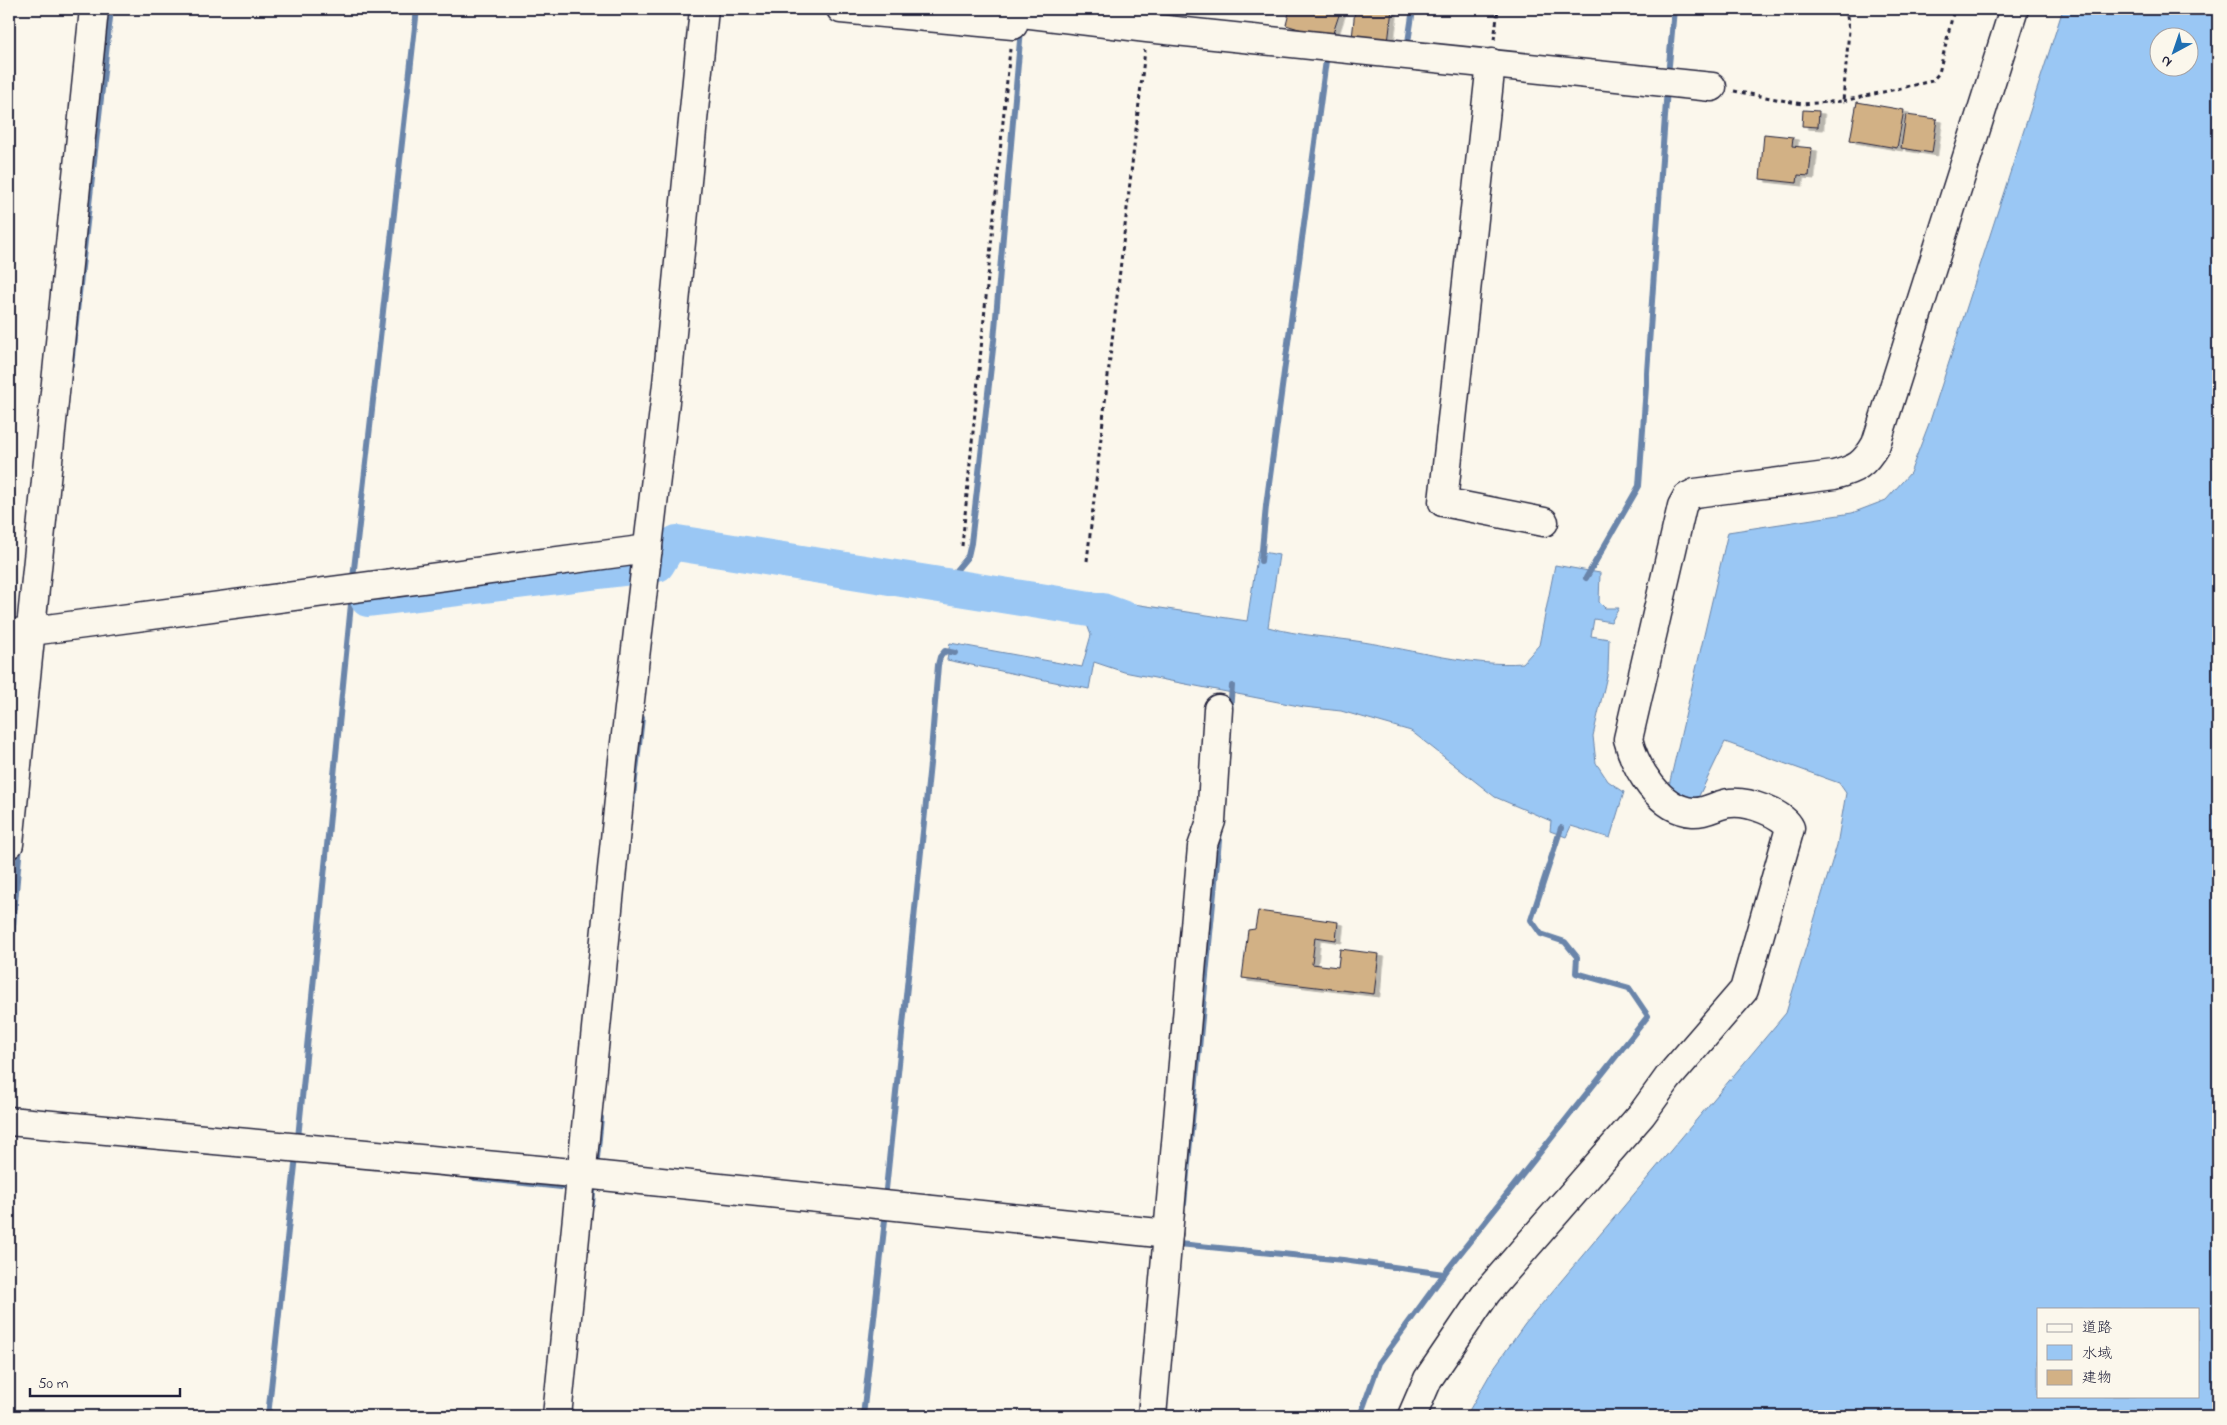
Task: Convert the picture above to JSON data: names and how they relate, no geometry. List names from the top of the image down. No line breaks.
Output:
{"legend":["道路","水域","建物"],"scale_bar":"50 m","north":"bottom left"}
